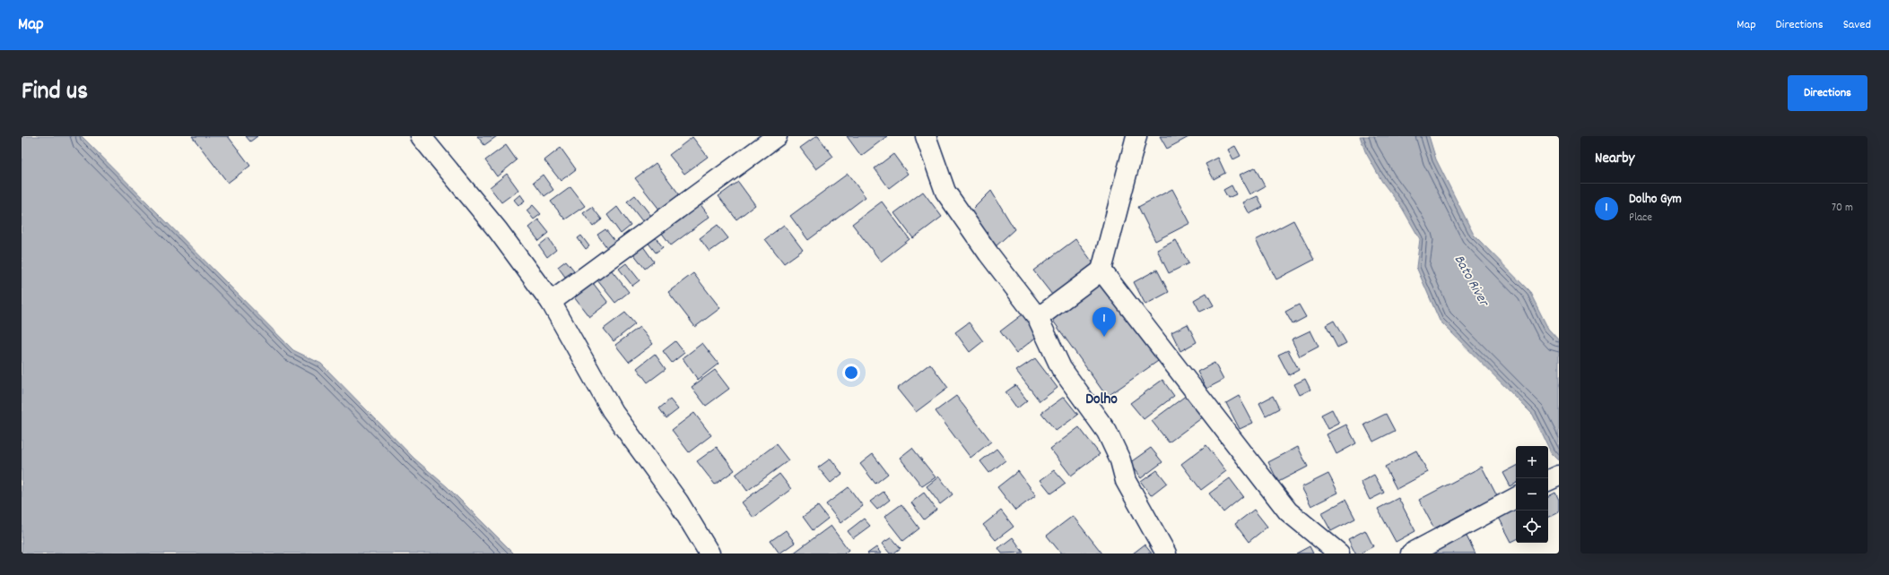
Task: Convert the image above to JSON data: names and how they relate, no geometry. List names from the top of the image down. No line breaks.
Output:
{"districts":["Dolho"],"water":["Bato River"],"page":{"header":"Map","nav":["Map","Directions","Saved"],"title":"Find us","buttons":"Directions","heading":"Nearby","list":[{"mark":"1","name":"Dolho Gym","note":"Place","value":"70 m"}],"pins":"1","map_buttons":["+","−"]}}
